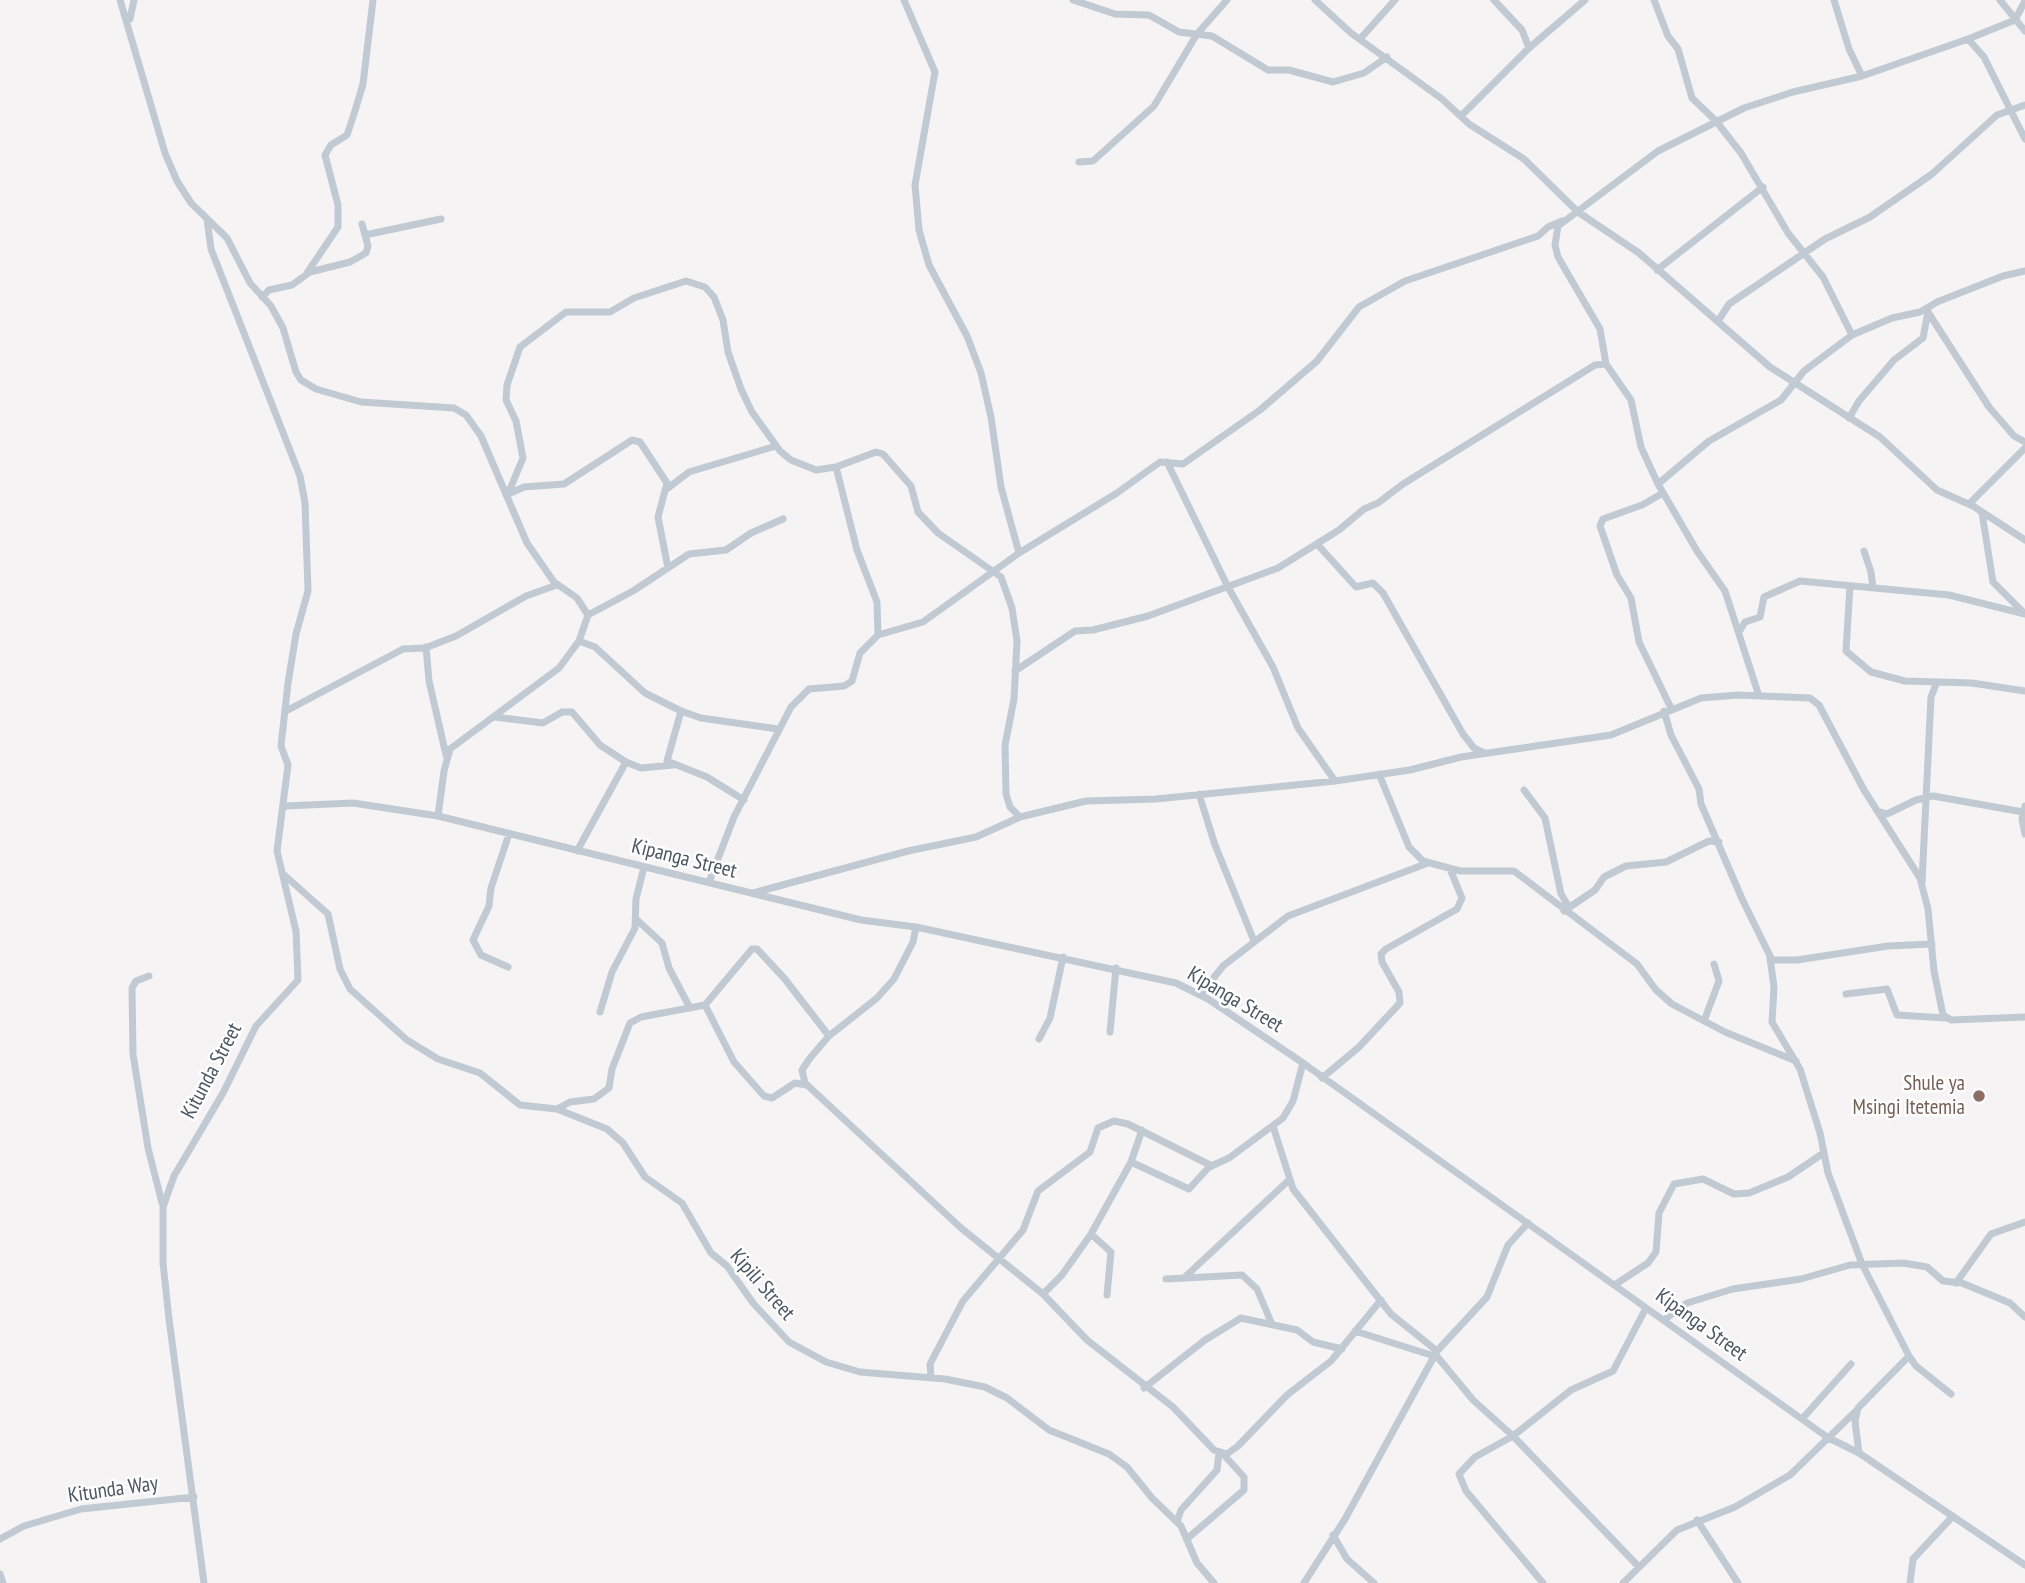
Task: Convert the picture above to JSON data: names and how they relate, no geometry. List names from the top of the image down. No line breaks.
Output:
{"streets":{"street":["Kipanga Street","Kitunda Street","Kipili Street","Kitunda Way"]},"crossings":[["Kipanga Street","Kitunda Street"],["Kitunda Street","Kipili Street"],["Kitunda Street","Kitunda Way"]],"places":["Shule ya Msingi Itetemia"]}
